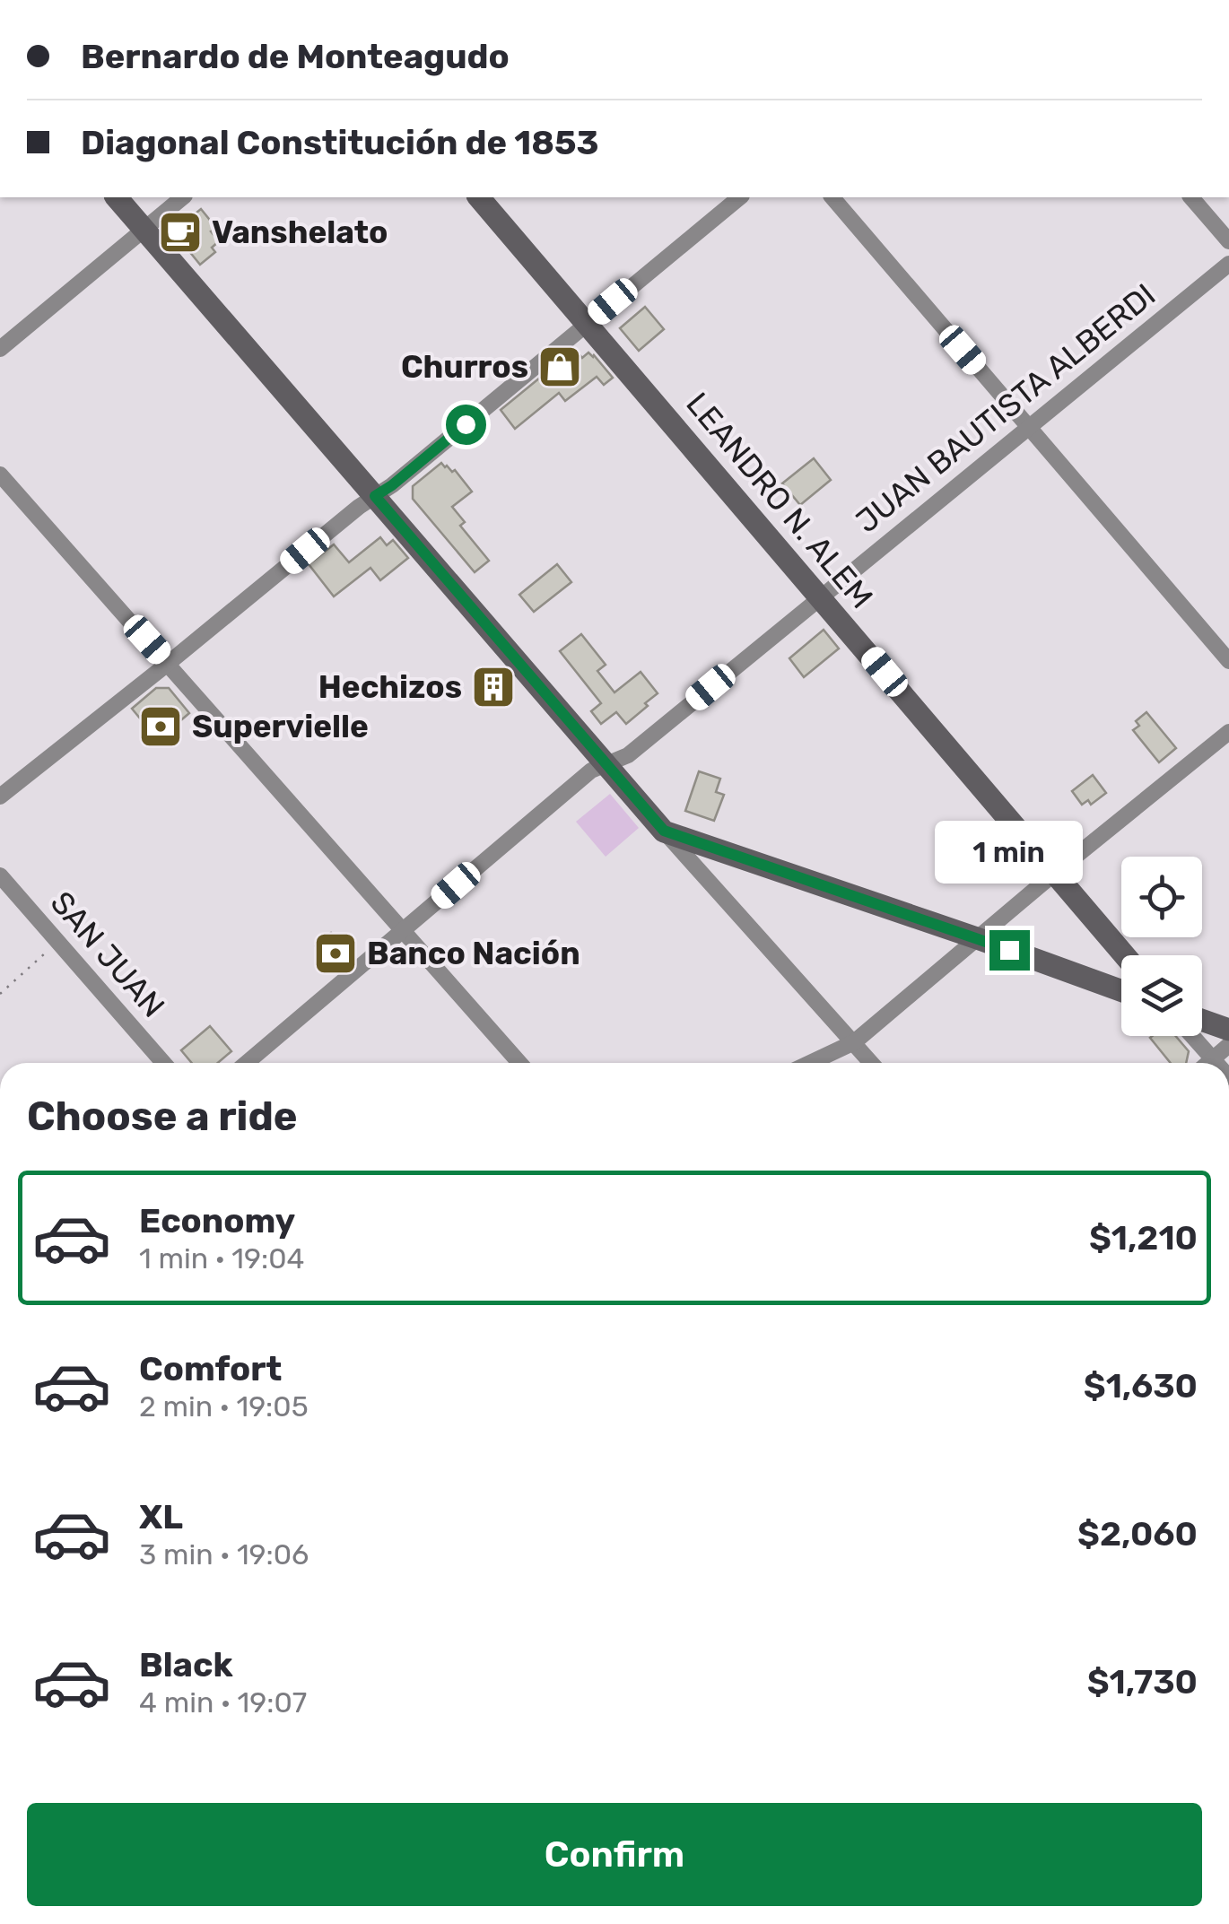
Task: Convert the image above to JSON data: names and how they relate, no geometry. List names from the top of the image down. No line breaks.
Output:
{"streets":{"main road":["LEANDRO N. ALEM"],"street":["JUAN BAUTISTA ALBERDI","SAN JUAN"]},"crossings":[["JUAN BAUTISTA ALBERDI","LEANDRO N. ALEM"]],"places":{"cafe":["Vanshelato"],"shop":["Churros"],"building":["Hechizos"],"bank":["Supervielle","Banco Nación"]},"page":{"banner":["Bernardo de Monteagudo","Diagonal Constitución de 1853"],"bubble":"1 min","heading":"Choose a ride","list":[{"name":"Economy","note":"1 min · 19:04","value":"$1,210"},{"name":"Comfort","note":"2 min · 19:05","value":"$1,630"},{"name":"XL","note":"3 min · 19:06","value":"$2,060"},{"name":"Black","note":"4 min · 19:07","value":"$1,730"}],"buttons":"Confirm"}}
